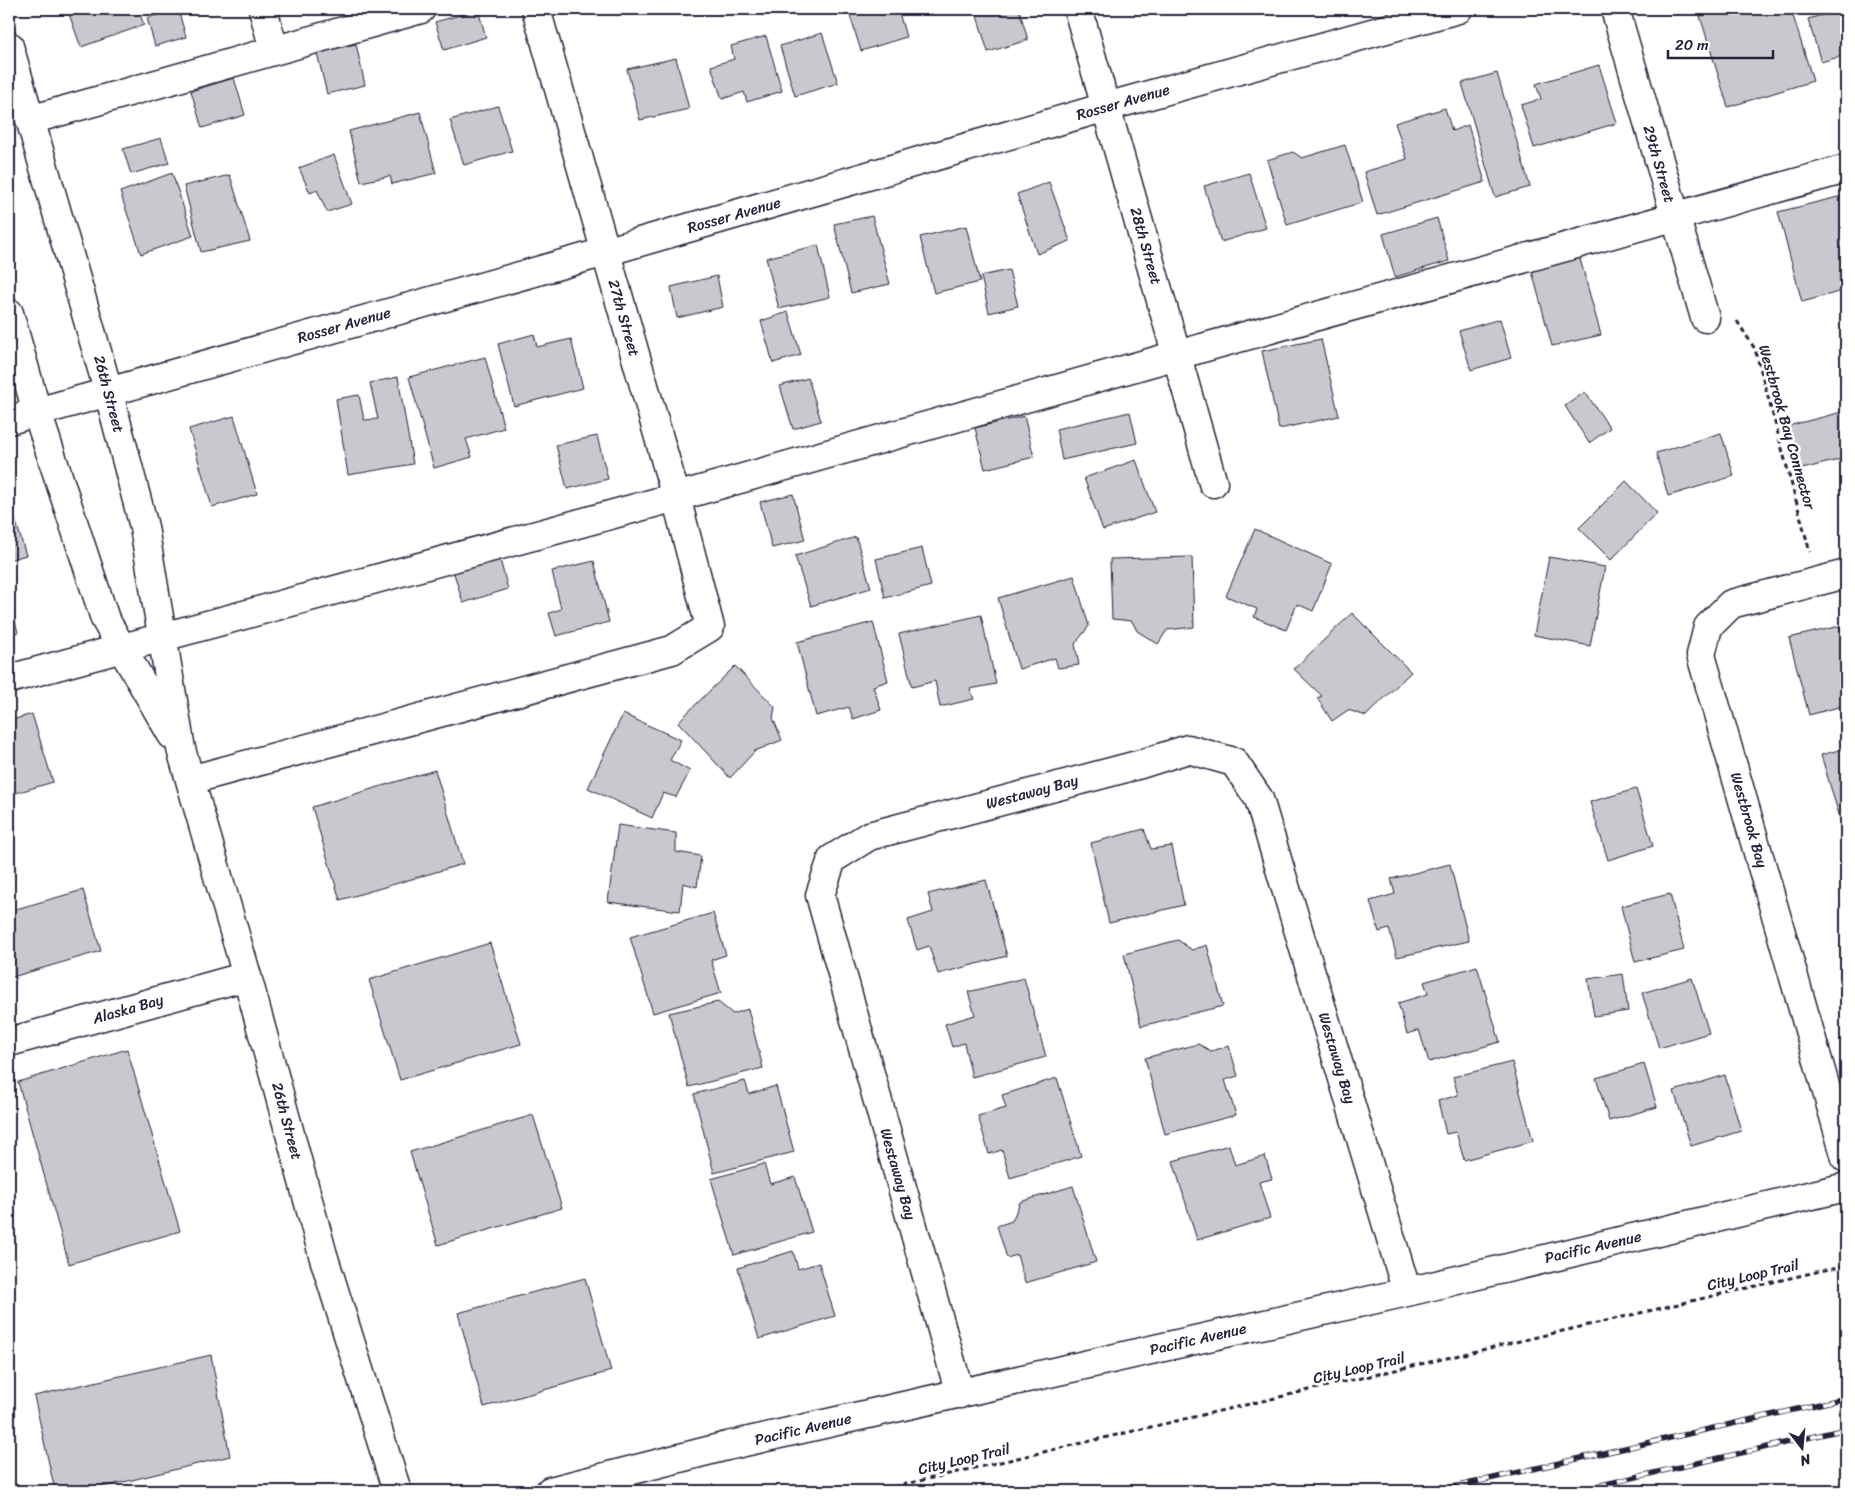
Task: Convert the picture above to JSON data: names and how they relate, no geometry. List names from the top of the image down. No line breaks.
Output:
{"streets":{"street":["Rosser Avenue","29th Street","28th Street","27th Street","26th Street","Westaway Bay","Westbrook Bay","Alaska Bay","Pacific Avenue"],"path":["Westbrook Bay Connector","City Loop Trail"]},"crossings":[["Rosser Avenue","28th Street"],["Rosser Avenue","27th Street"],["Rosser Avenue","26th Street"],["29th Street","Westbrook Bay Connector"],["27th Street","26th Street"],["26th Street","Alaska Bay"],["Westbrook Bay Connector","Westbrook Bay"],["Westaway Bay","Pacific Avenue"]],"scale_bar":"20 m","north":"bottom"}
